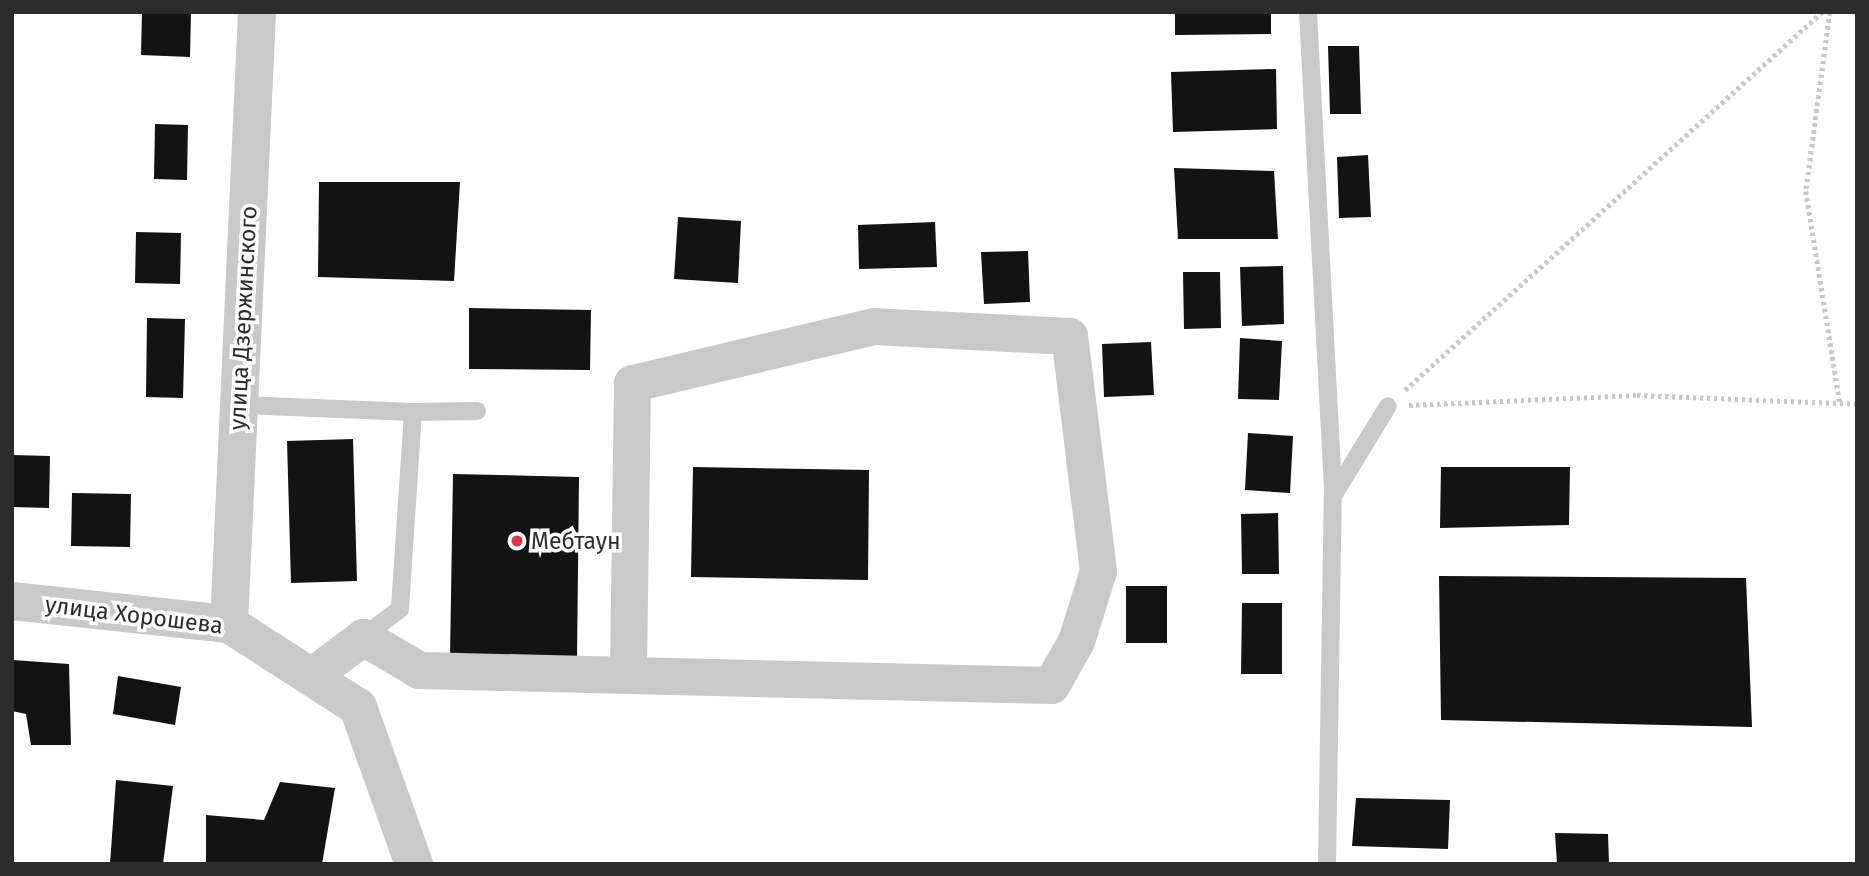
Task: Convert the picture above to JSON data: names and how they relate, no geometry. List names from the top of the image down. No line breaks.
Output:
{"streets":{"street":["улица Дзержинского","улица Хорошева"]},"crossings":[["улица Дзержинского","улица Хорошева"]],"places":["Мебтаун"]}
